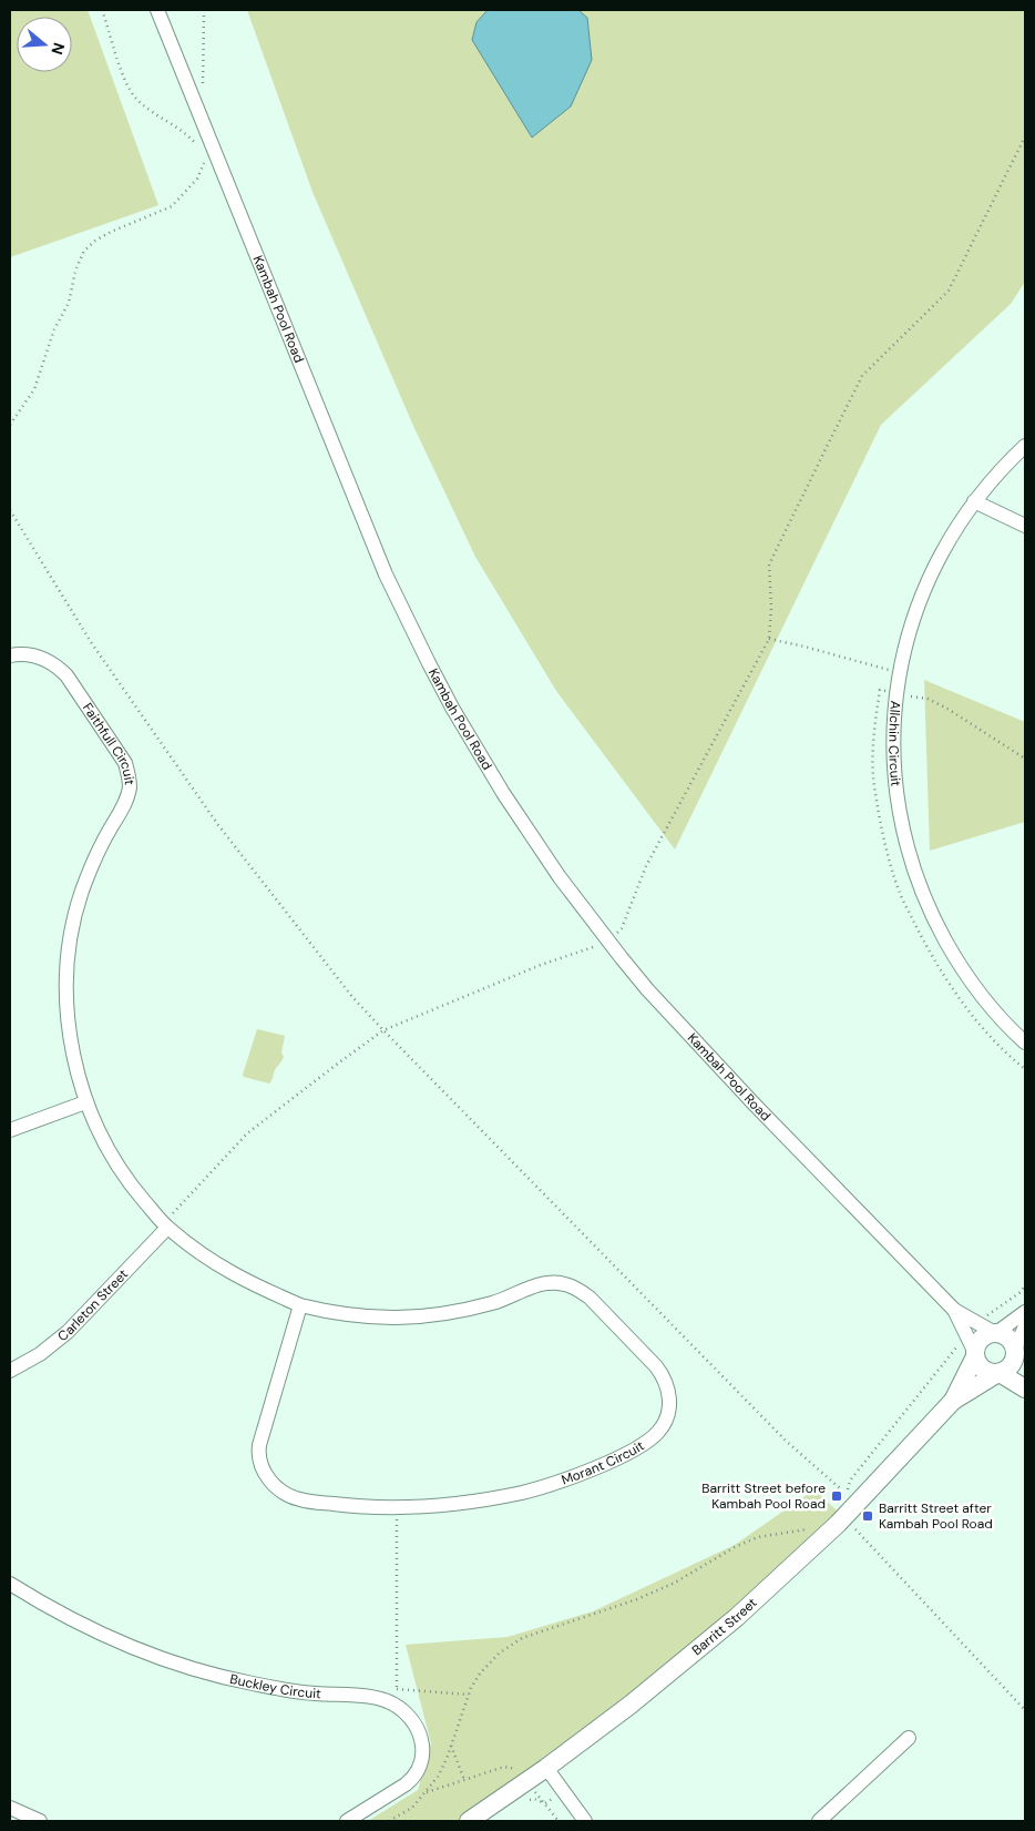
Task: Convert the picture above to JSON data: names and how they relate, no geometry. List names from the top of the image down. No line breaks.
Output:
{"streets":{"street":["Kambah Pool Road","Allchin Circuit","Faithfull Circuit","Carleton Street","Morant Circuit","Barritt Street","Buckley Circuit"]},"crossings":[["Kambah Pool Road","Barritt Street"],["Faithfull Circuit","Carleton Street"],["Faithfull Circuit","Morant Circuit"],["Carleton Street","Morant Circuit"]],"places":{"transit":["Barritt Street before Kambah Pool Road","Barritt Street after Kambah Pool Road"]},"north":"right"}
